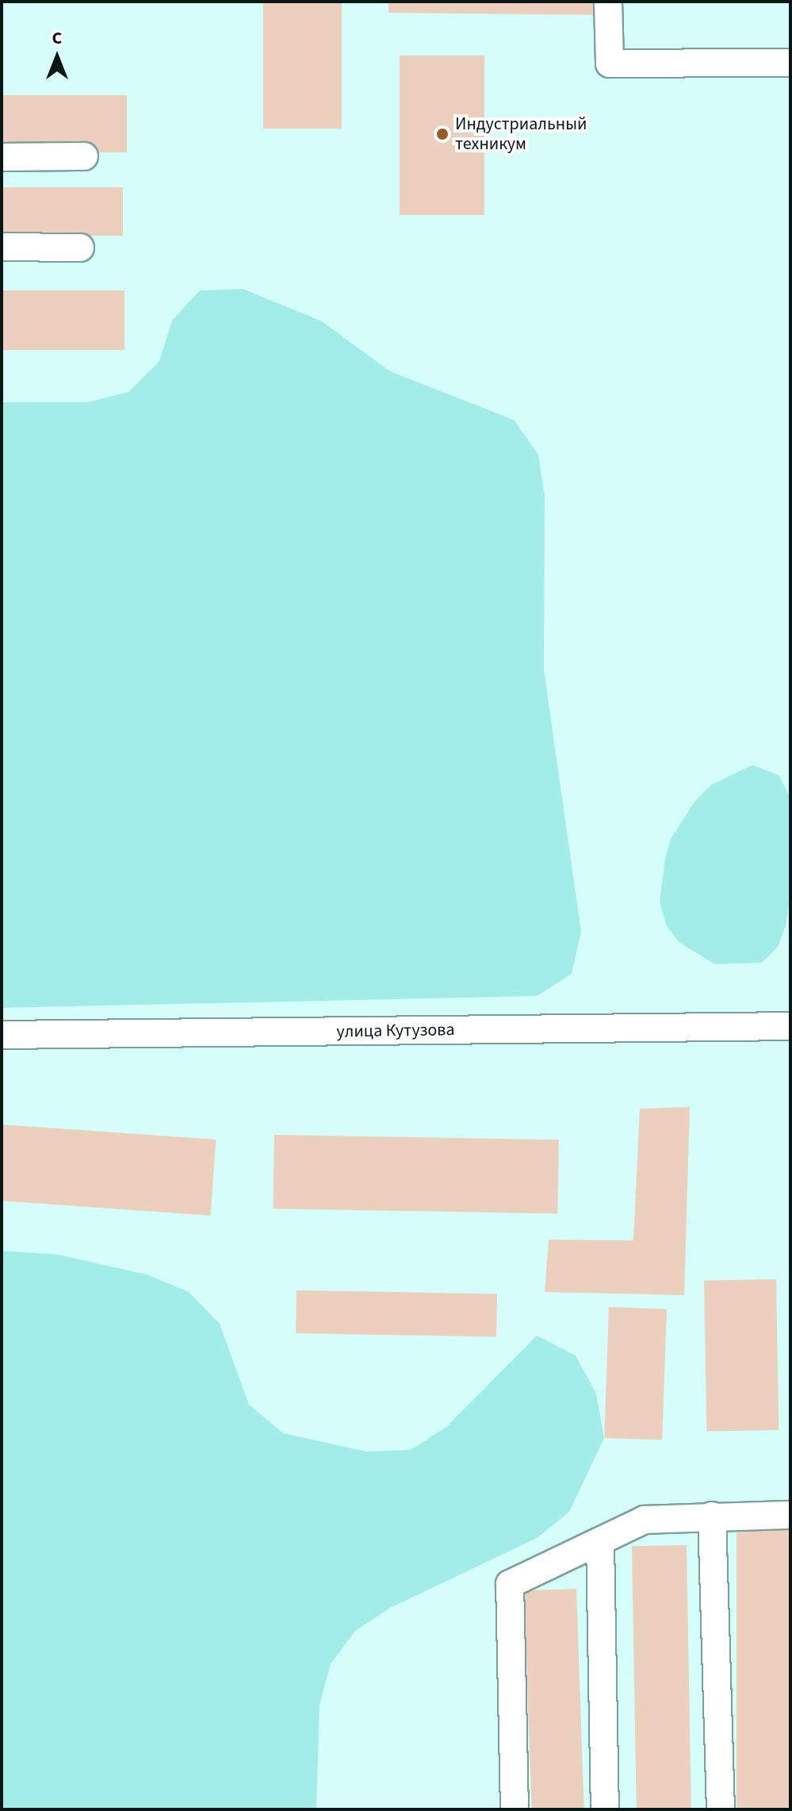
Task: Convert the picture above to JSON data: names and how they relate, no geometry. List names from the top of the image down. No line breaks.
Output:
{"streets":{"street":["улица Кутузова"]},"places":["Индустриальный техникум"],"north":"top"}
